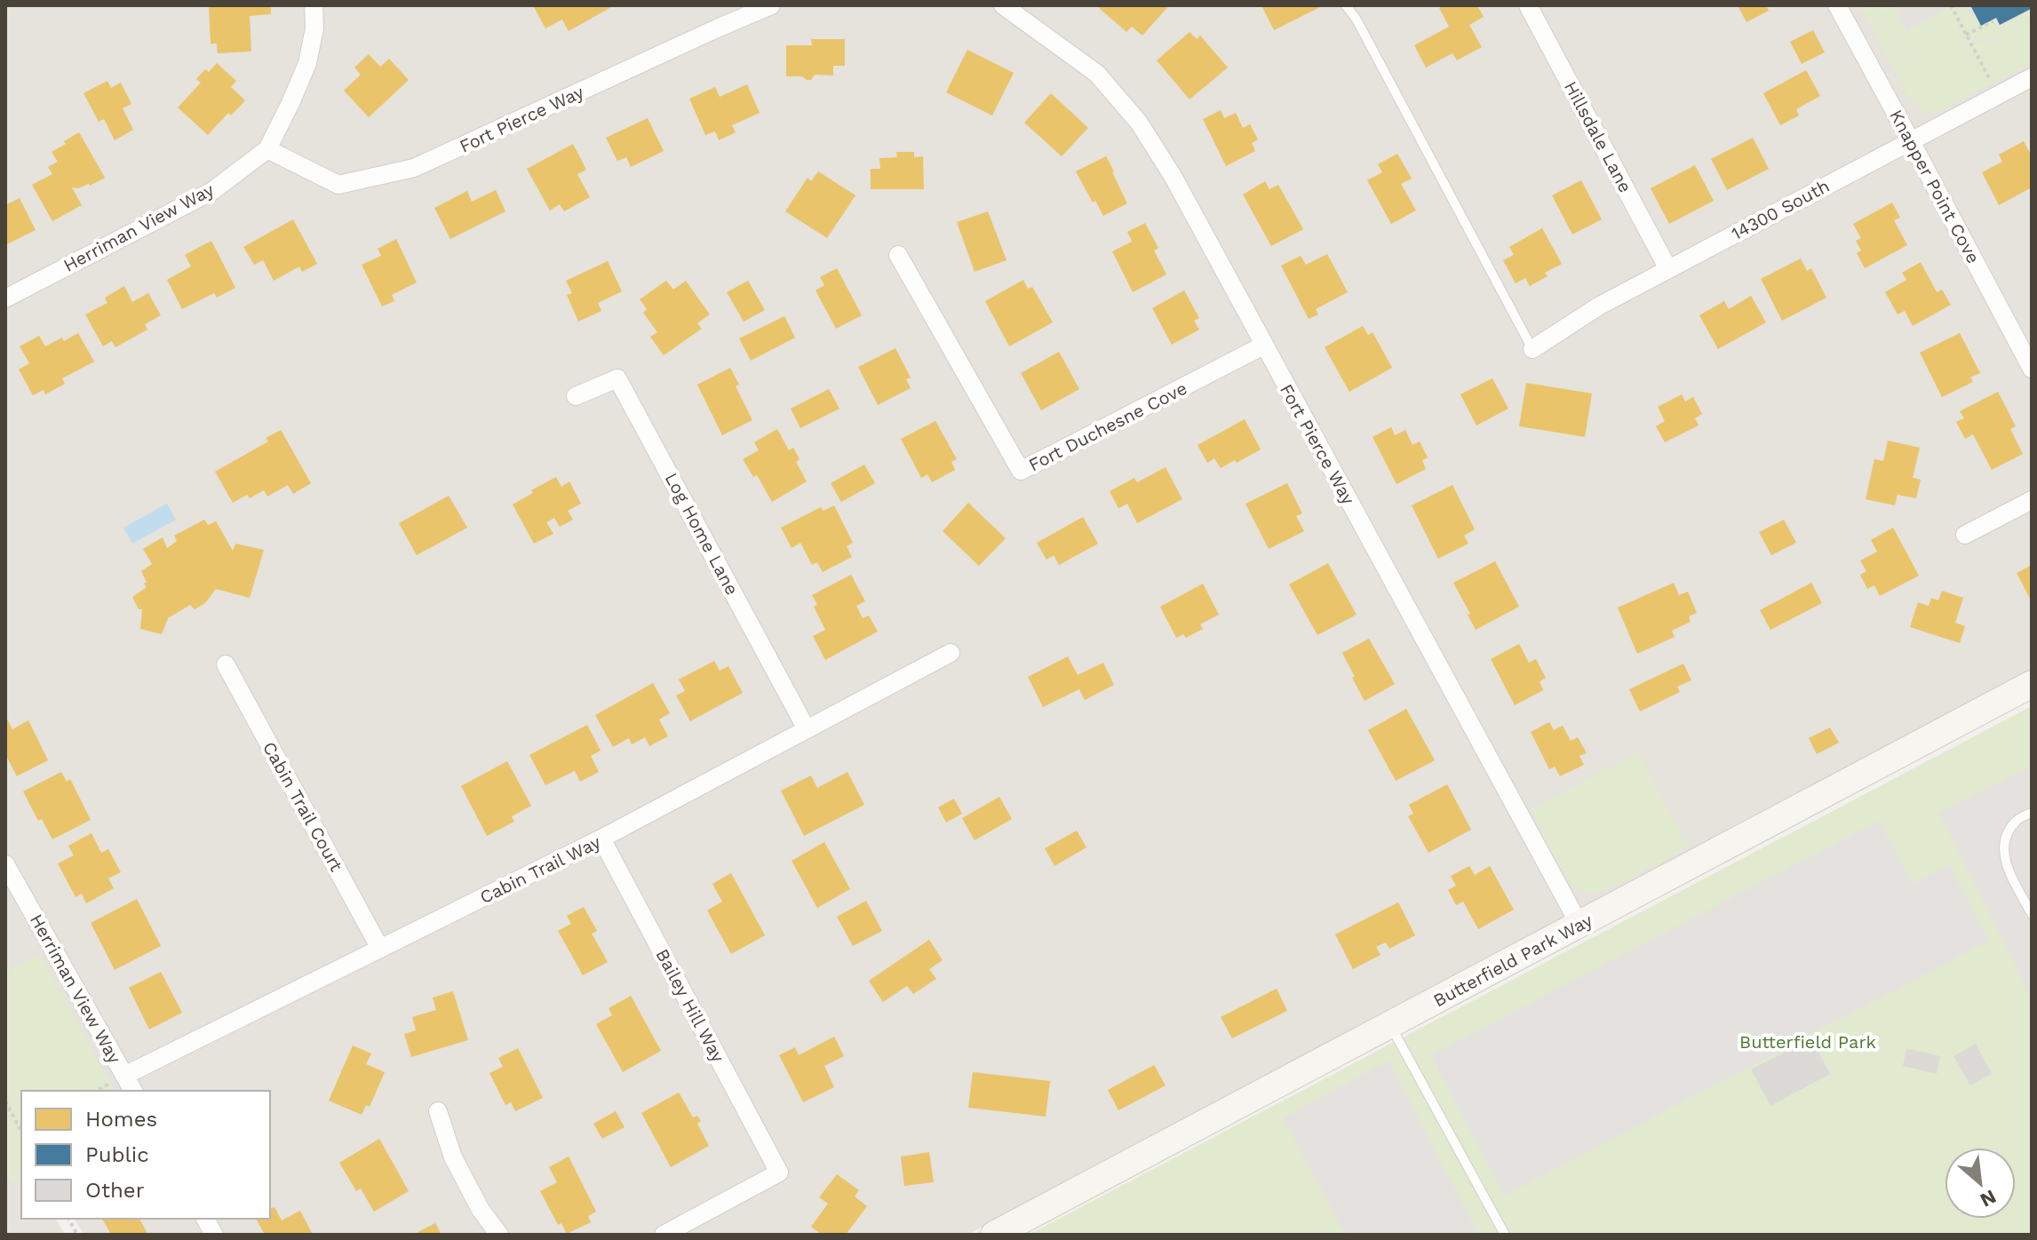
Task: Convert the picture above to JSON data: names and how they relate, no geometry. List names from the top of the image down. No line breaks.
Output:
{"streets":{"street":["Fort Pierce Way","Hillsdale Lane","Knapper Point Cove","14300 South","Herriman View Way","Fort Duchesne Cove","Log Home Lane","Cabin Trail Court","Cabin Trail Way","Butterfield Park Way","Bailey Hill Way"]},"crossings":[["Fort Pierce Way","Herriman View Way"],["Fort Pierce Way","Fort Duchesne Cove"],["Fort Pierce Way","Butterfield Park Way"],["Hillsdale Lane","14300 South"],["Knapper Point Cove","14300 South"],["Herriman View Way","Cabin Trail Way"],["Log Home Lane","Cabin Trail Way"],["Cabin Trail Court","Cabin Trail Way"],["Cabin Trail Way","Bailey Hill Way"]],"parks":["Butterfield Park"],"legend":["Homes","Public","Other"],"north":"bottom right"}
